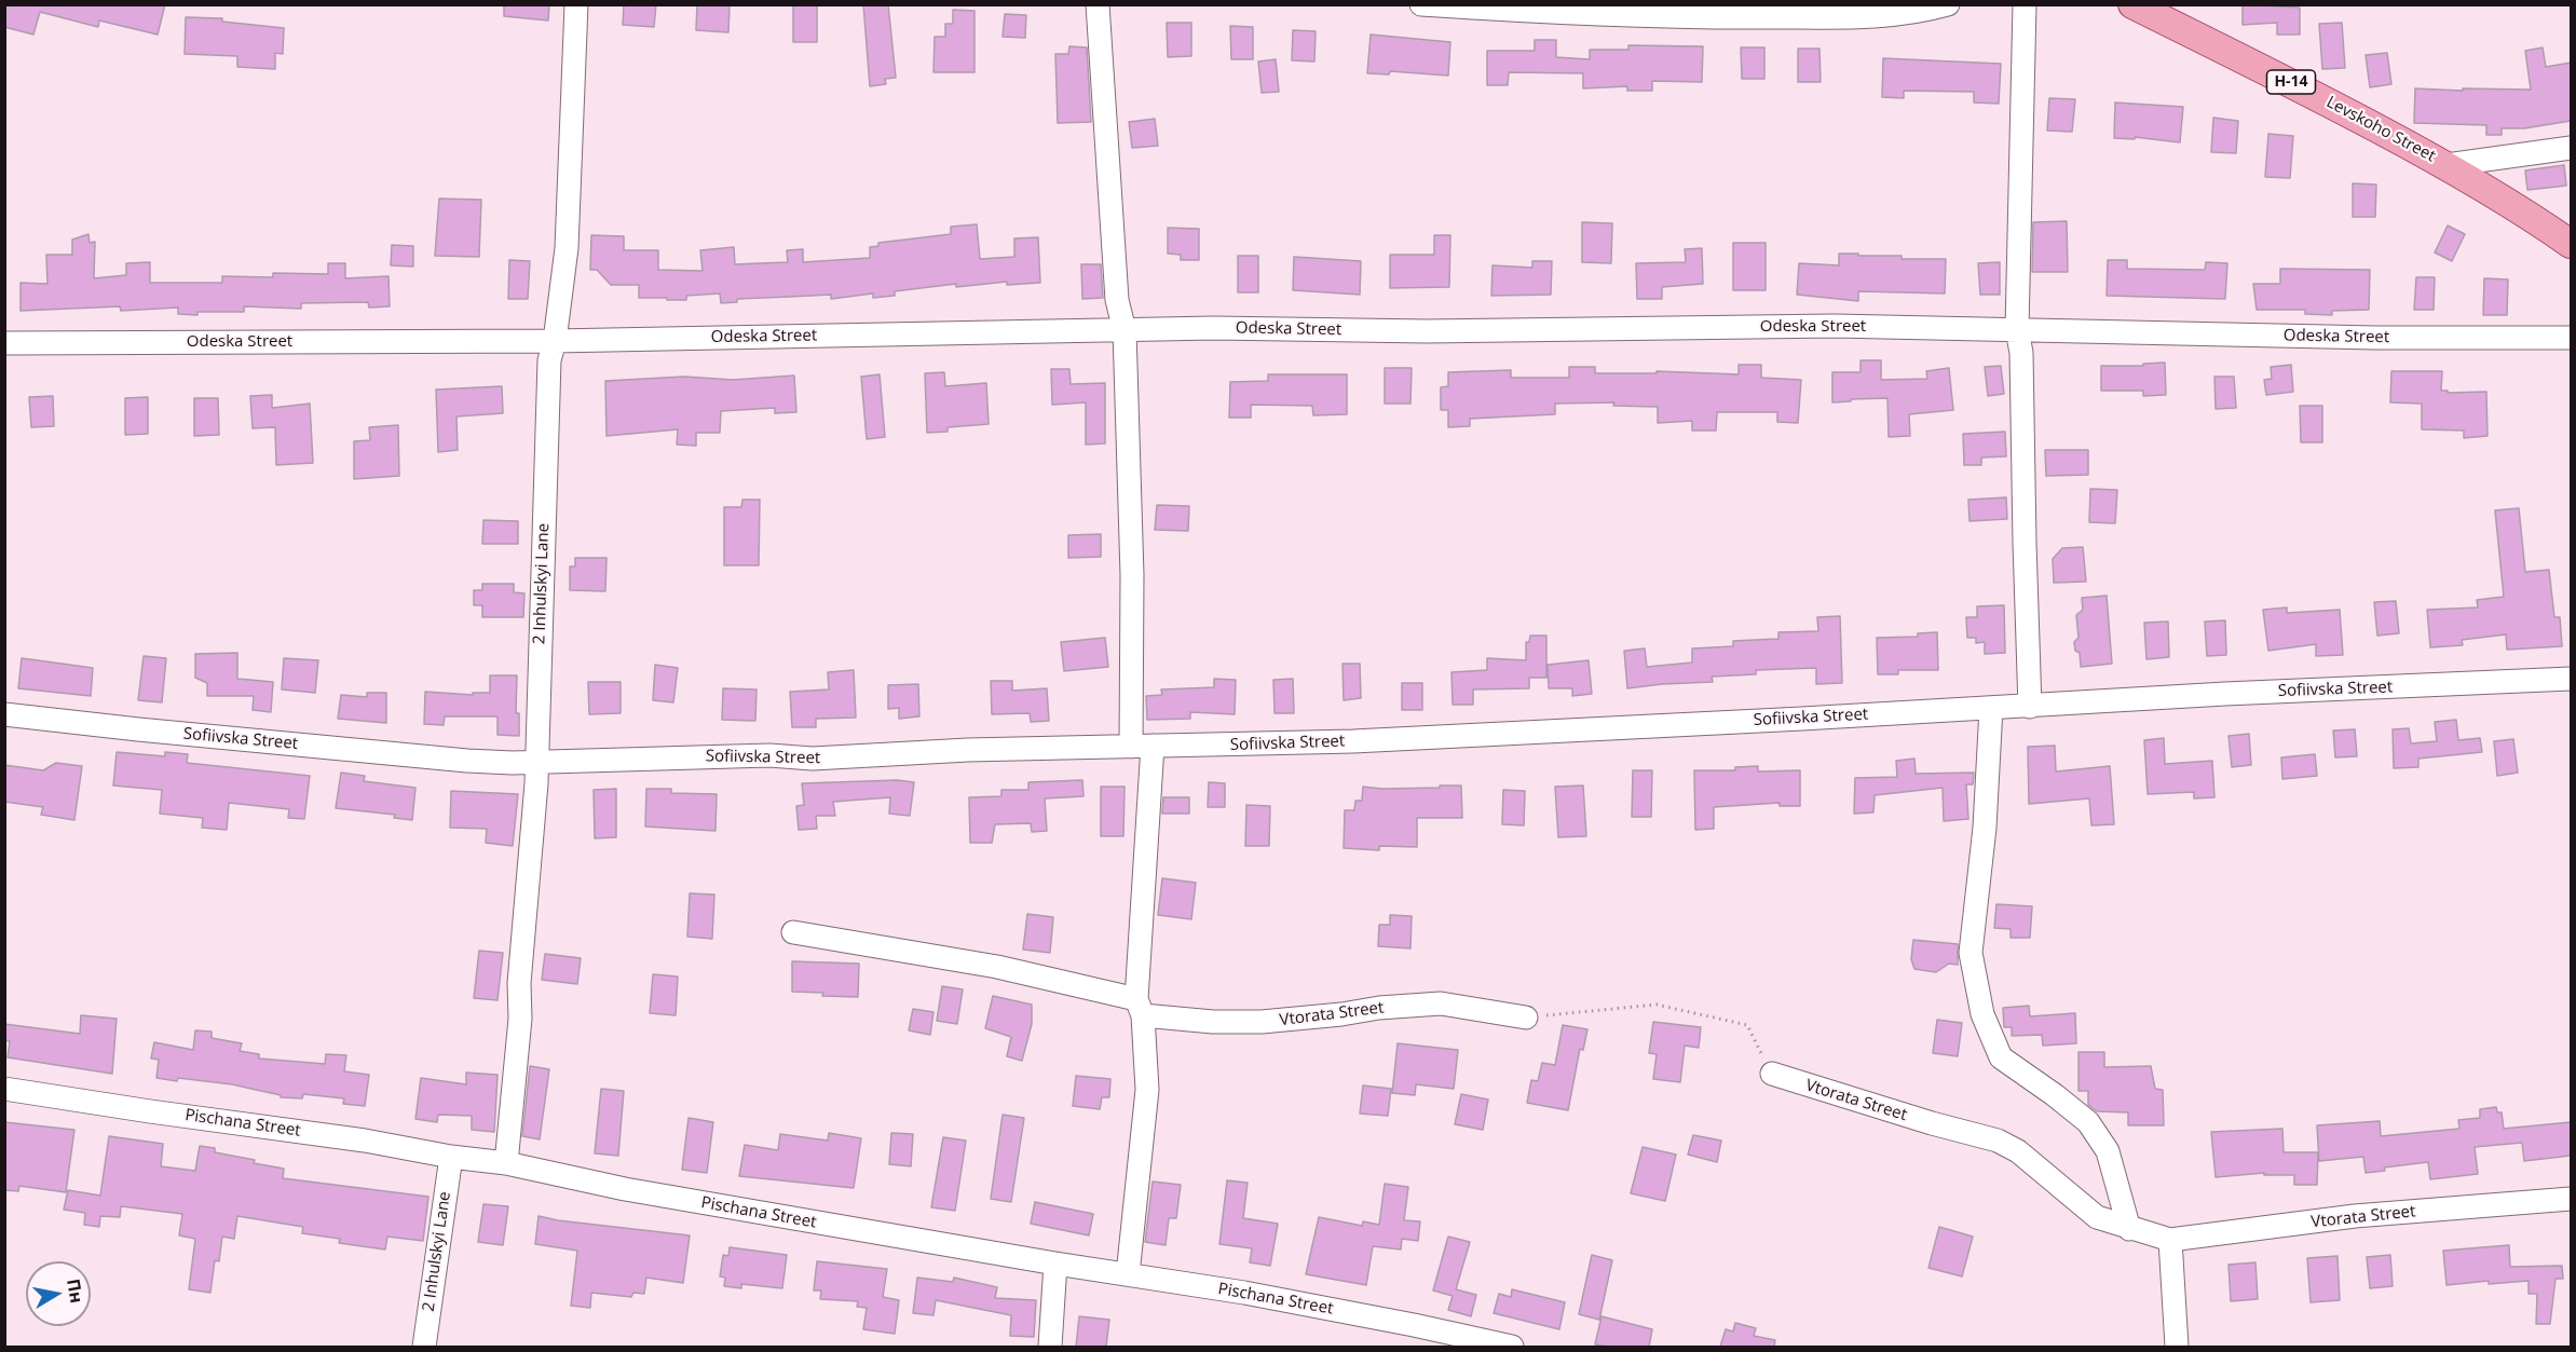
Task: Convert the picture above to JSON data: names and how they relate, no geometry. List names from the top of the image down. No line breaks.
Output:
{"streets":{"main road":["Н-14","Levskoho Street"],"street":["Odeska Street","2 Inhulskyi Lane","Sofiivska Street","Vtorata Street","Pischana Street"]},"crossings":[["Н-14","Levskoho Street"],["Odeska Street","2 Inhulskyi Lane"],["2 Inhulskyi Lane","Sofiivska Street"],["2 Inhulskyi Lane","Pischana Street"]],"north":"right"}
